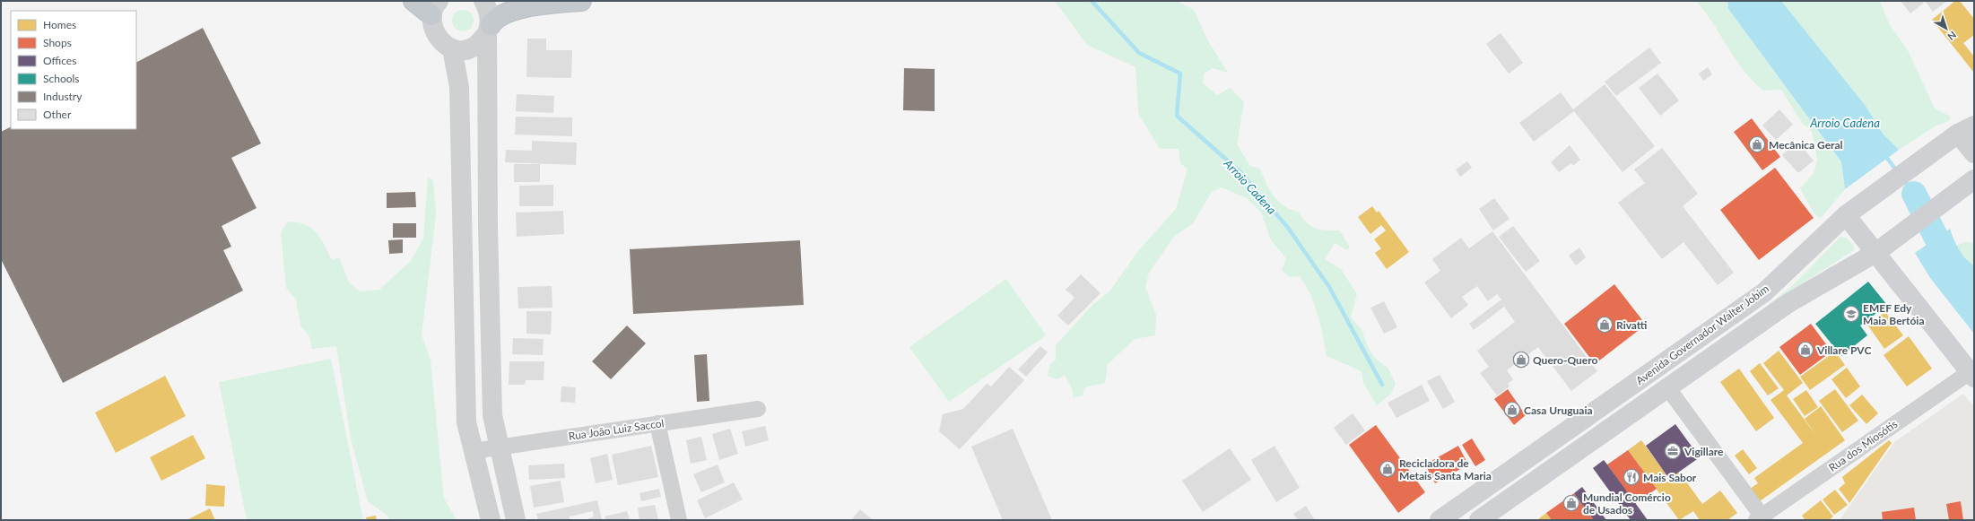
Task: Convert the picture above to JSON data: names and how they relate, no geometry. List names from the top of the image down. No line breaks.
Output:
{"streets":{"main road":["Avenida Governador Walter Jobim"],"street":["Rua João Luiz Saccol","Rua dos Miosótis"]},"water":["Arroio Cadena"],"places":{"shop":["Mecânica Geral","Rivatti","Villare PVC","Quero-Quero","Casa Uruguaia","Recicladora de Metais Santa Maria","Mundial Comércio de Usados"],"school or university":["EMEF Edy Maia Bertóia"],"office":["Vigillare"],"restaurant":["Mais Sabor"]},"legend":["Homes","Shops","Offices","Schools","Industry","Other"],"north":"bottom right"}
